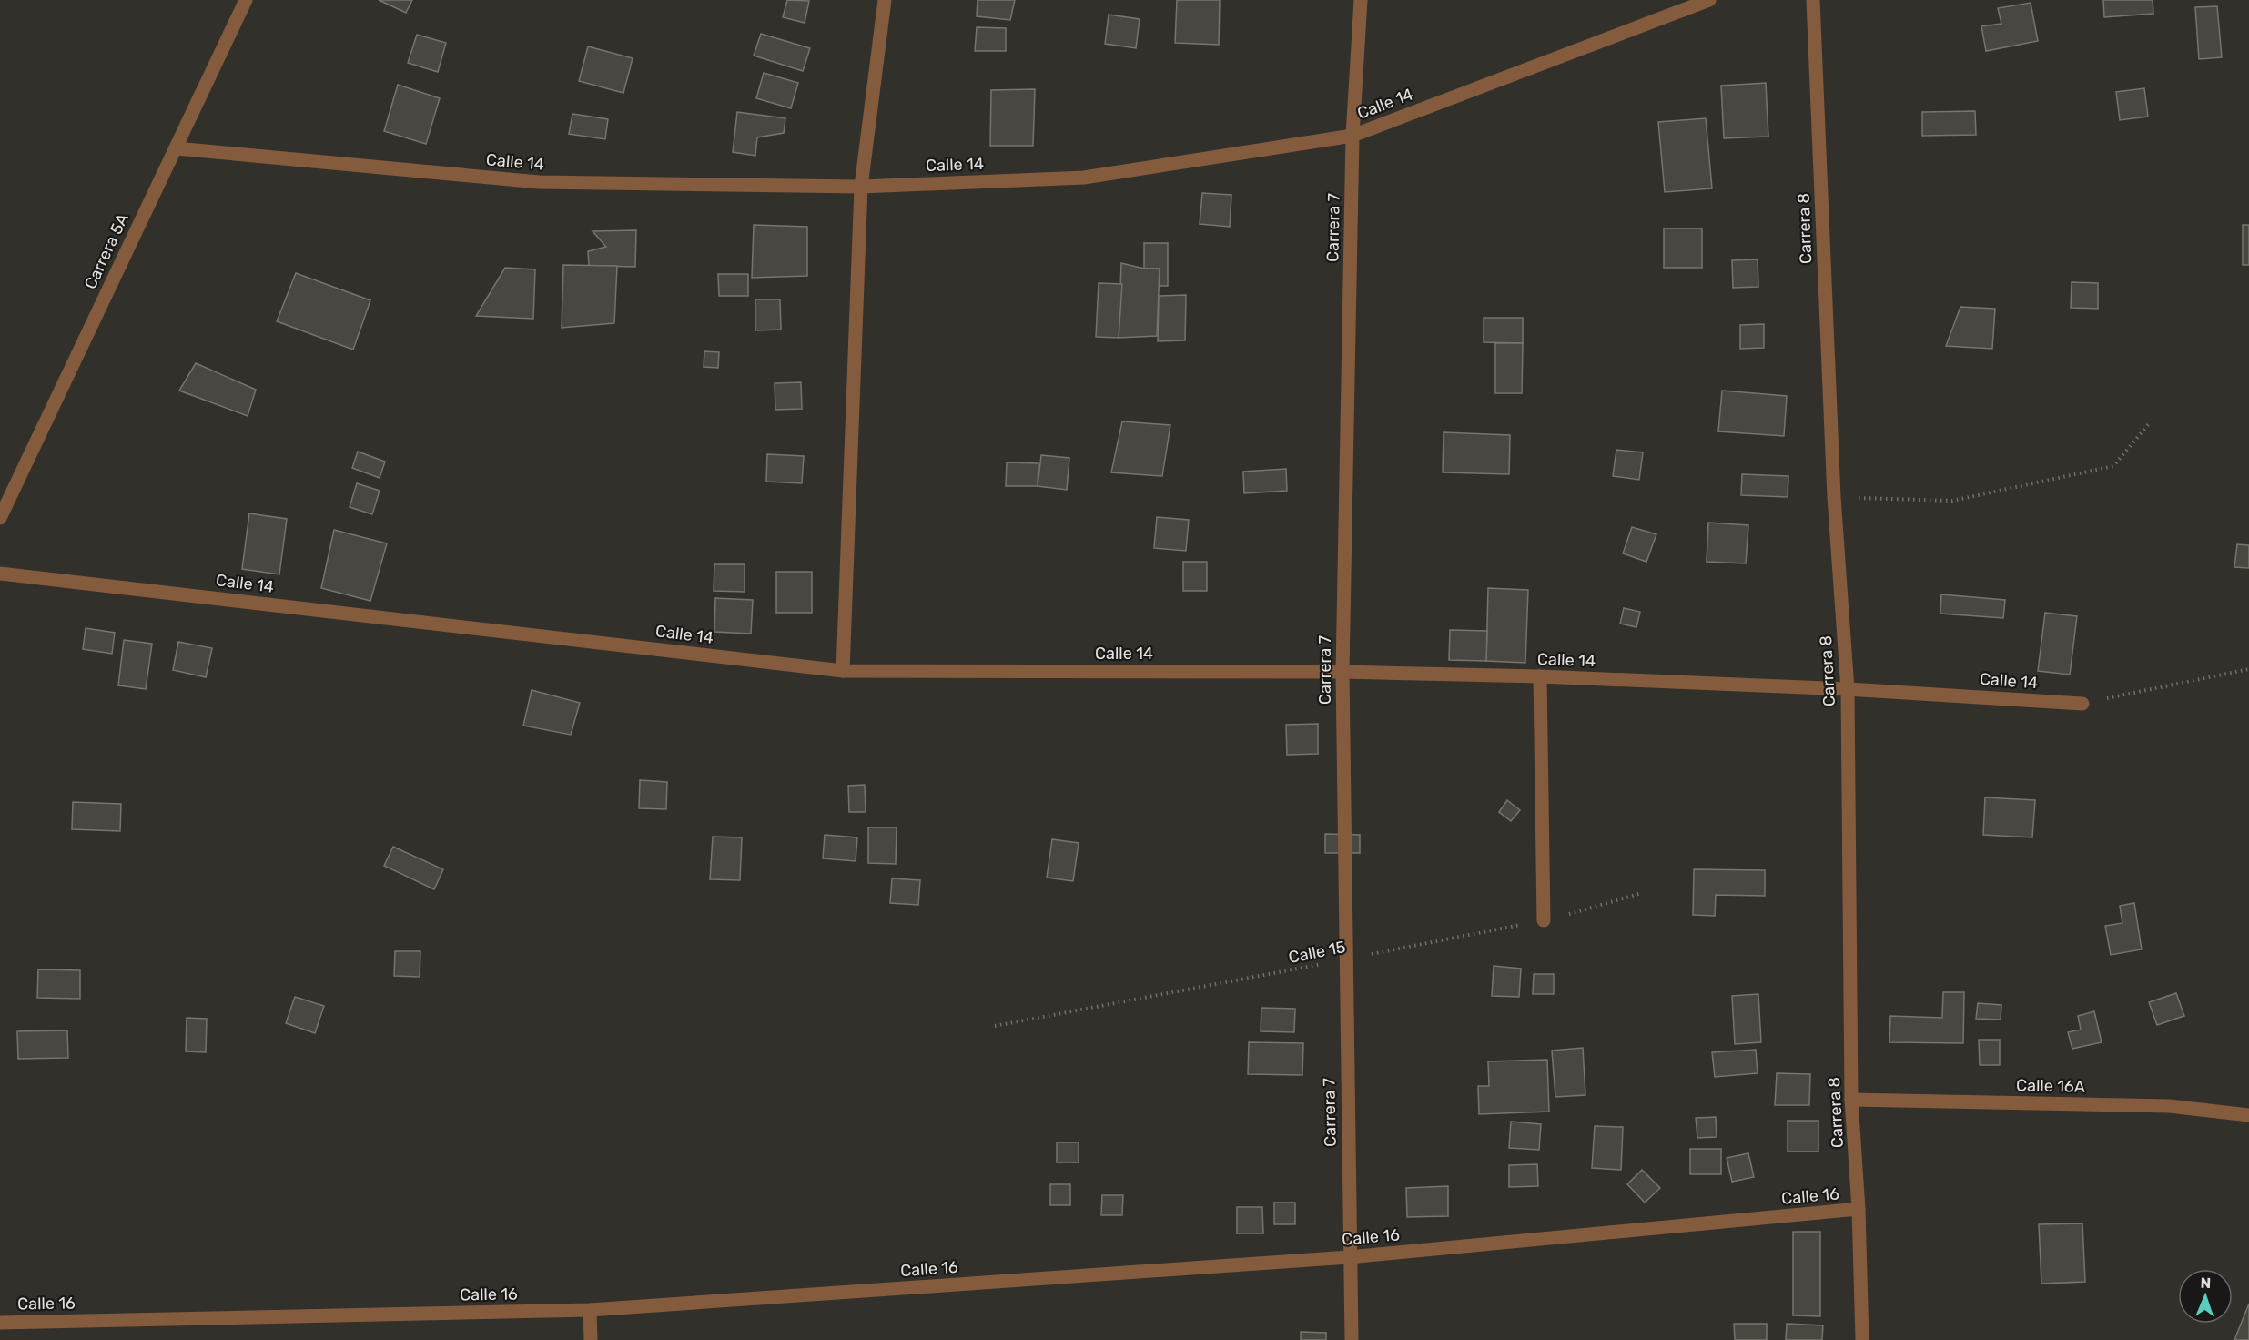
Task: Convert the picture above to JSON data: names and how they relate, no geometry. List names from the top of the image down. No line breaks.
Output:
{"streets":{"street":["Calle 14","Carrera 7","Carrera 8","Carrera 5A","Calle 16A","Calle 16"],"path":["Calle 15"]},"crossings":[["Calle 14","Carrera 7"],["Calle 14","Carrera 8"],["Calle 14","Carrera 5A"],["Carrera 7","Calle 15"],["Carrera 7","Calle 16"],["Carrera 8","Calle 16A"],["Carrera 8","Calle 16"]],"north":"top"}
